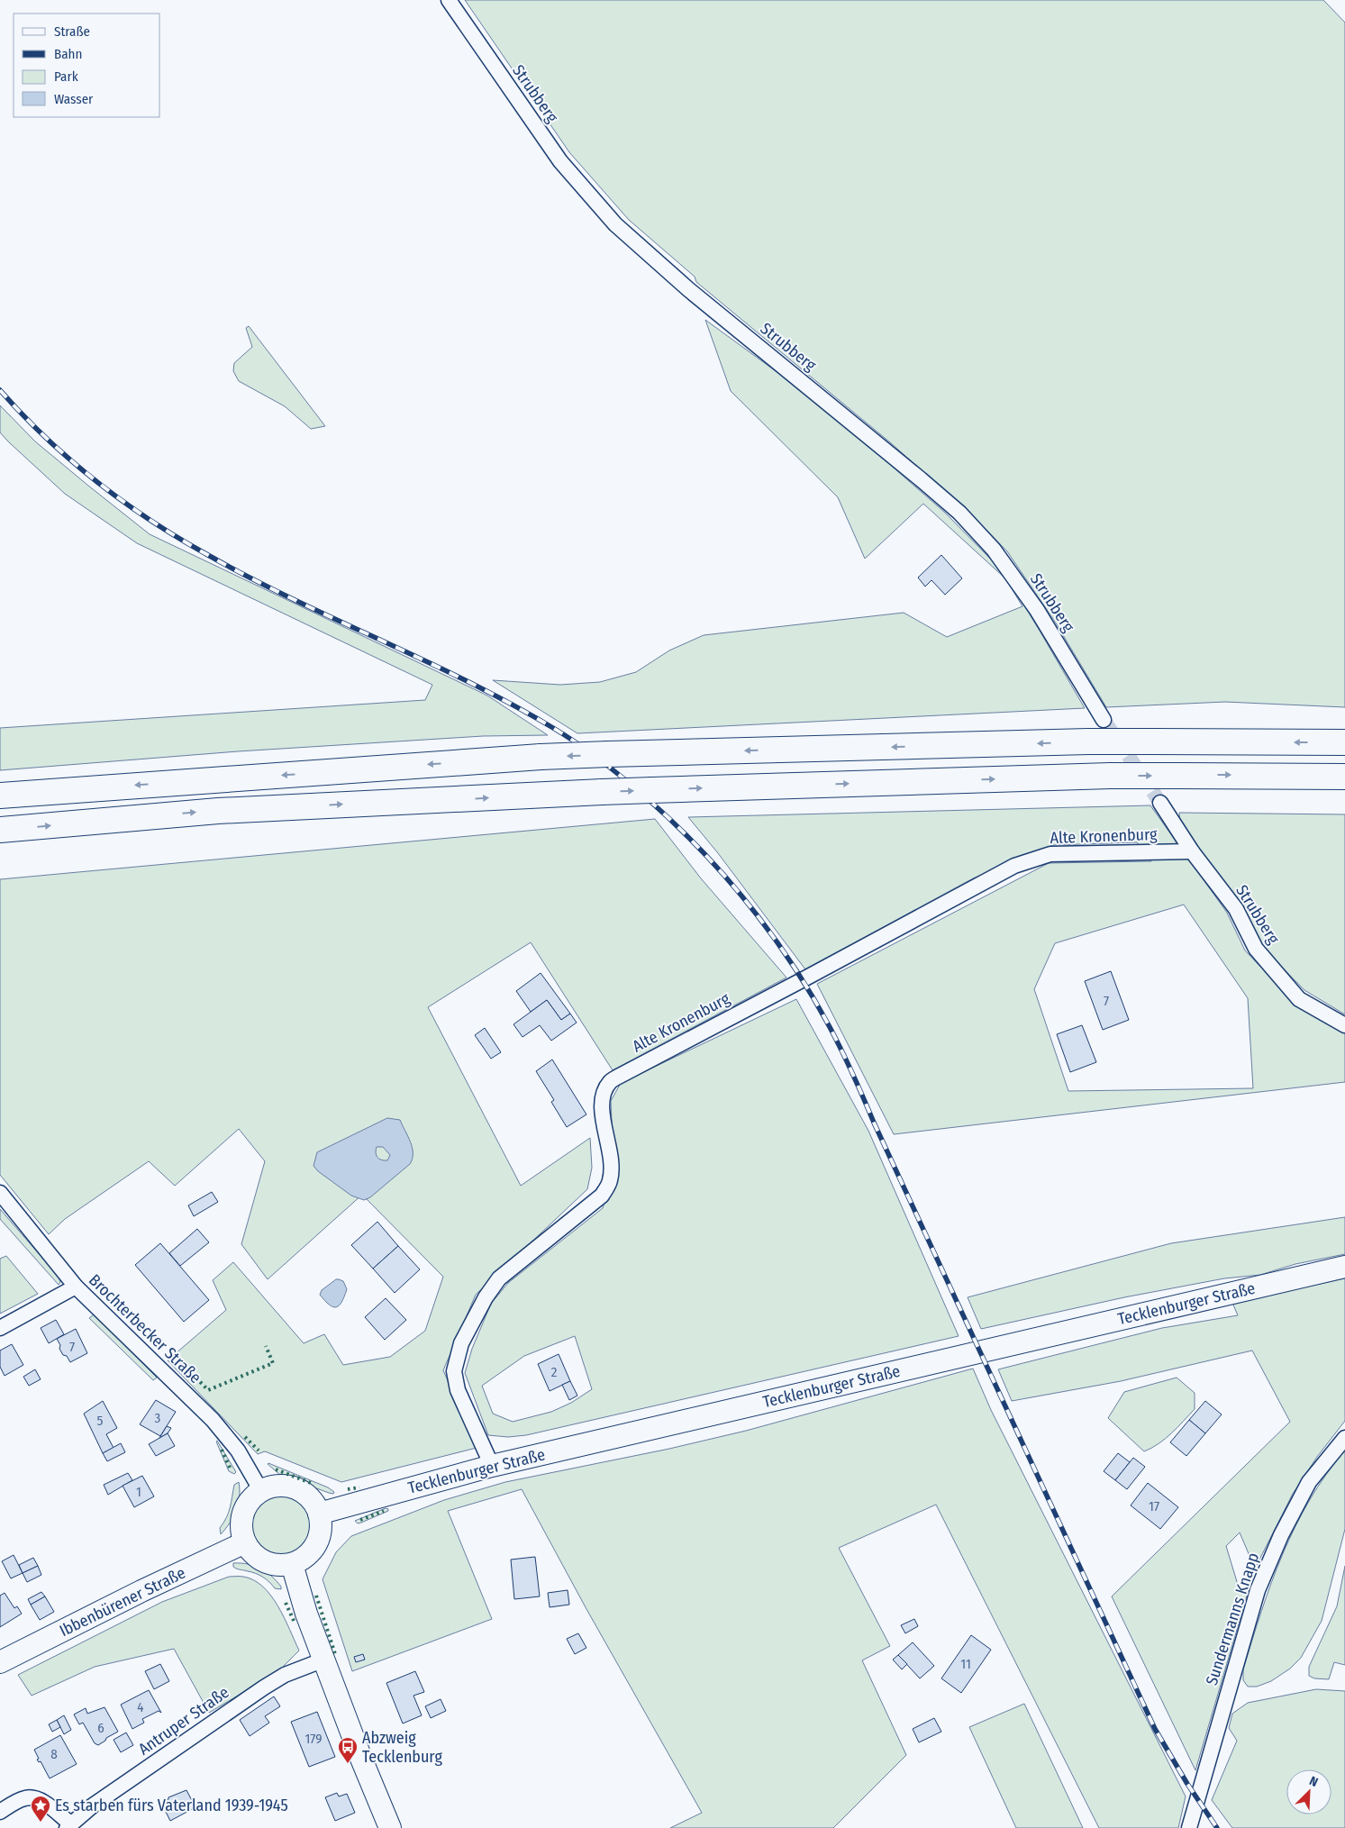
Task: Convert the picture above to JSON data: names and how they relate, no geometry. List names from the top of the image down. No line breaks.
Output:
{"streets":{"main road":["Tecklenburger Straße","Ibbenbürener Straße"],"street":["Strubberg","Alte Kronenburg","Brochterbecker Straße","Sundermanns Knapp","Antruper Straße"]},"crossings":[["Strubberg","Alte Kronenburg"],["Alte Kronenburg","Tecklenburger Straße"],["Tecklenburger Straße","Brochterbecker Straße"],["Tecklenburger Straße","Ibbenbürener Straße"],["Brochterbecker Straße","Ibbenbürener Straße"]],"places":{"bus stop":["Abzweig Tecklenburg"],"place":["Es starben fürs Vaterland 1939-1945"]},"house_numbers":["7","7","2","3","5","1","17","11","4","6","179","8"],"legend":["Straße","Bahn","Park","Wasser"],"north":"top right"}
